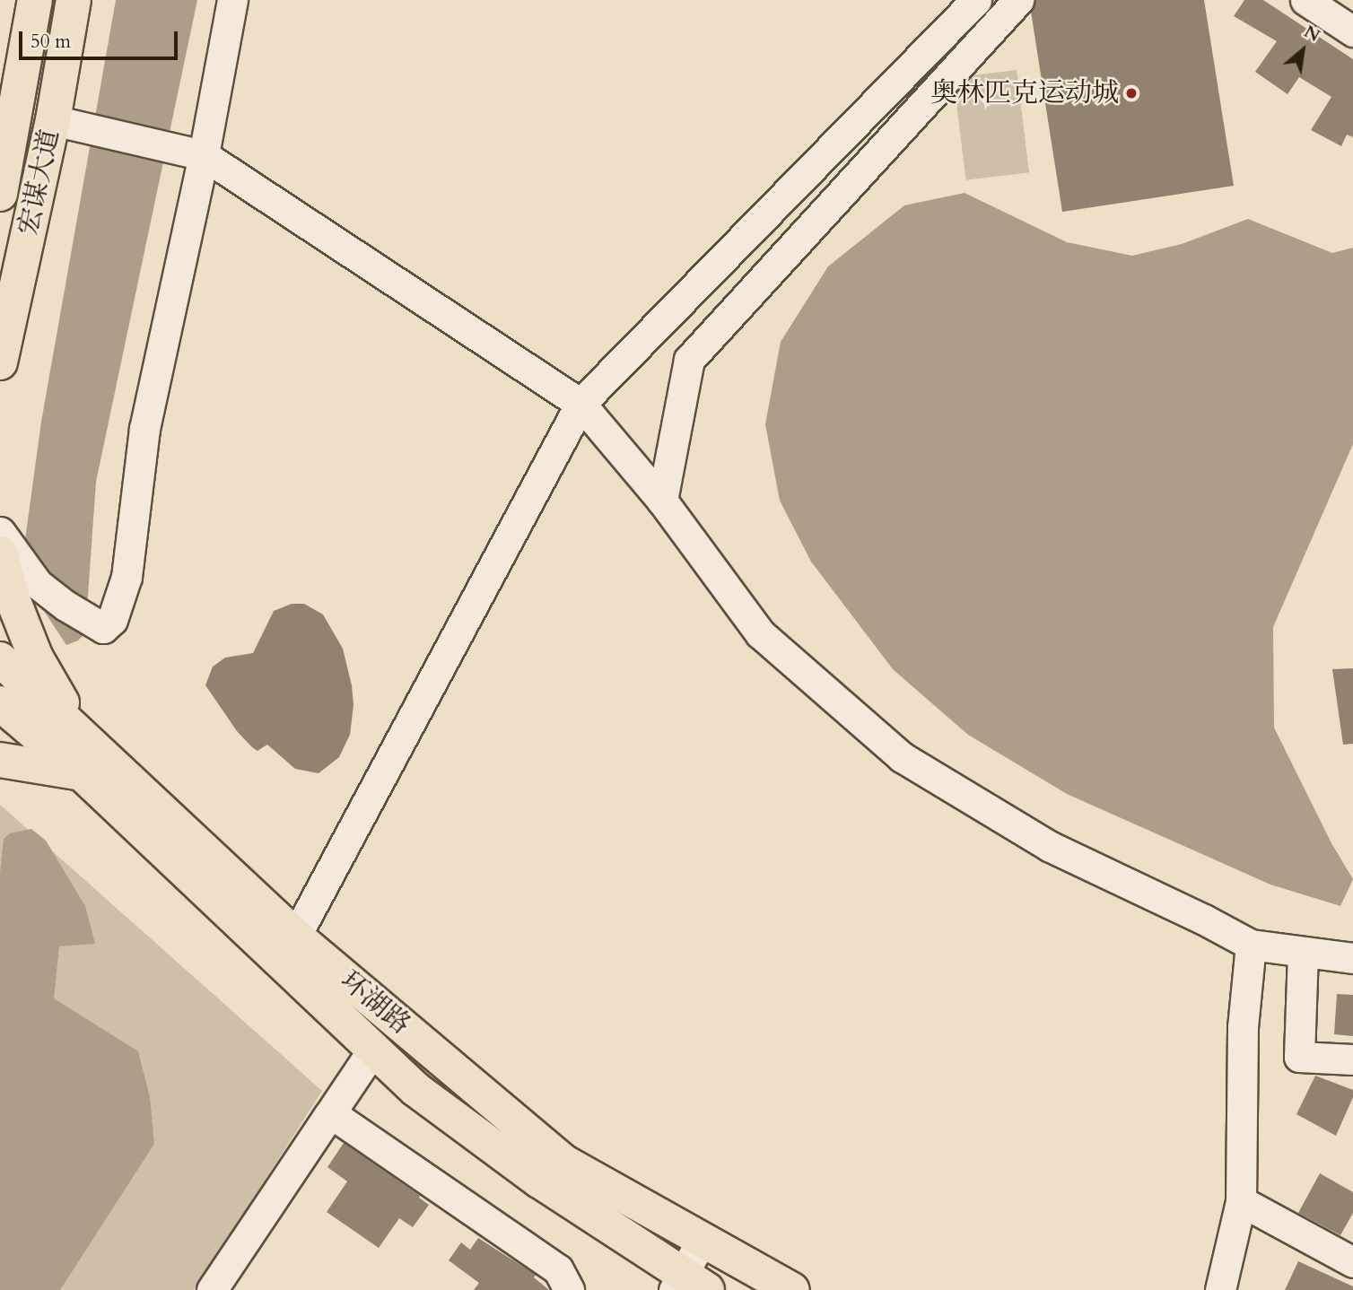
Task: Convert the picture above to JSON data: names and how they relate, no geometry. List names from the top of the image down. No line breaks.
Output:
{"streets":{"main road":["宏谋大道","环湖路"]},"places":["奥林匹克运动城"],"scale_bar":"50 m","north":"top right"}
